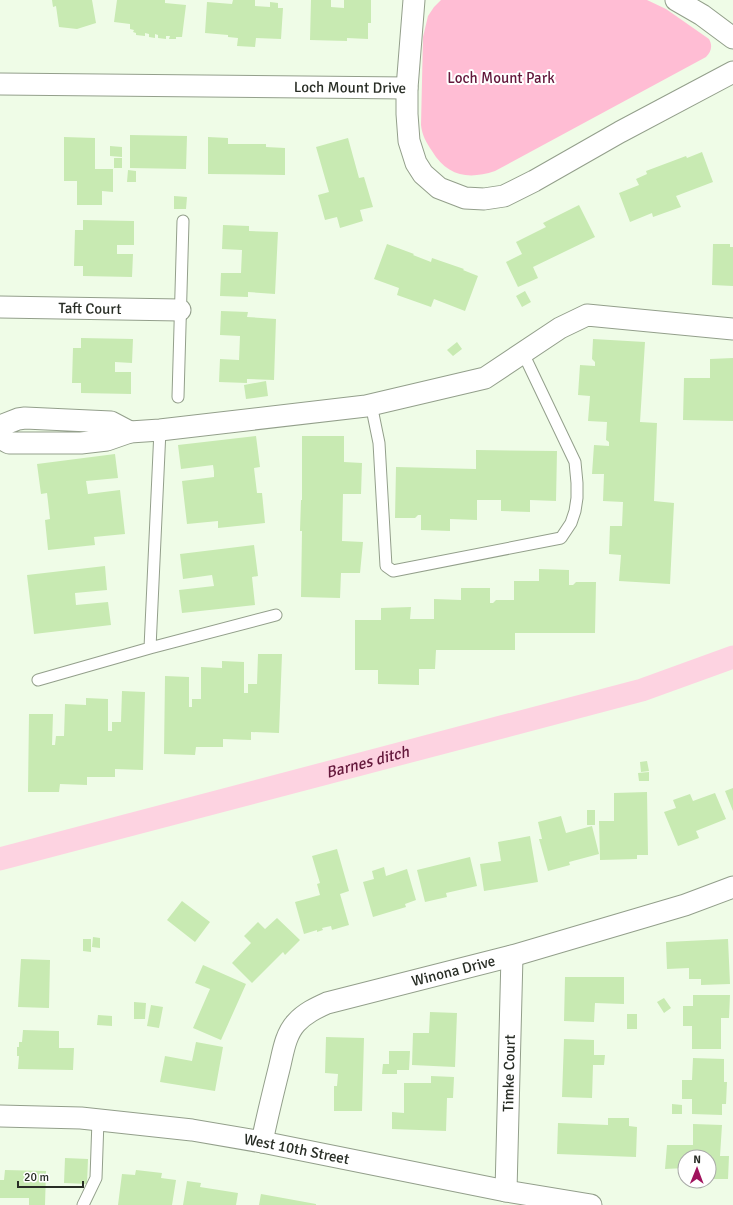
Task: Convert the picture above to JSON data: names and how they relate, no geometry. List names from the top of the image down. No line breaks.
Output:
{"streets":{"street":["Loch Mount Drive","Taft Court","Winona Drive","Timke Court","West 10th Street"]},"crossings":[["Winona Drive","Timke Court"],["Winona Drive","West 10th Street"],["Timke Court","West 10th Street"]],"water":["Barnes ditch"],"parks":["Loch Mount Park"],"scale_bar":"20 m","north":"top"}
